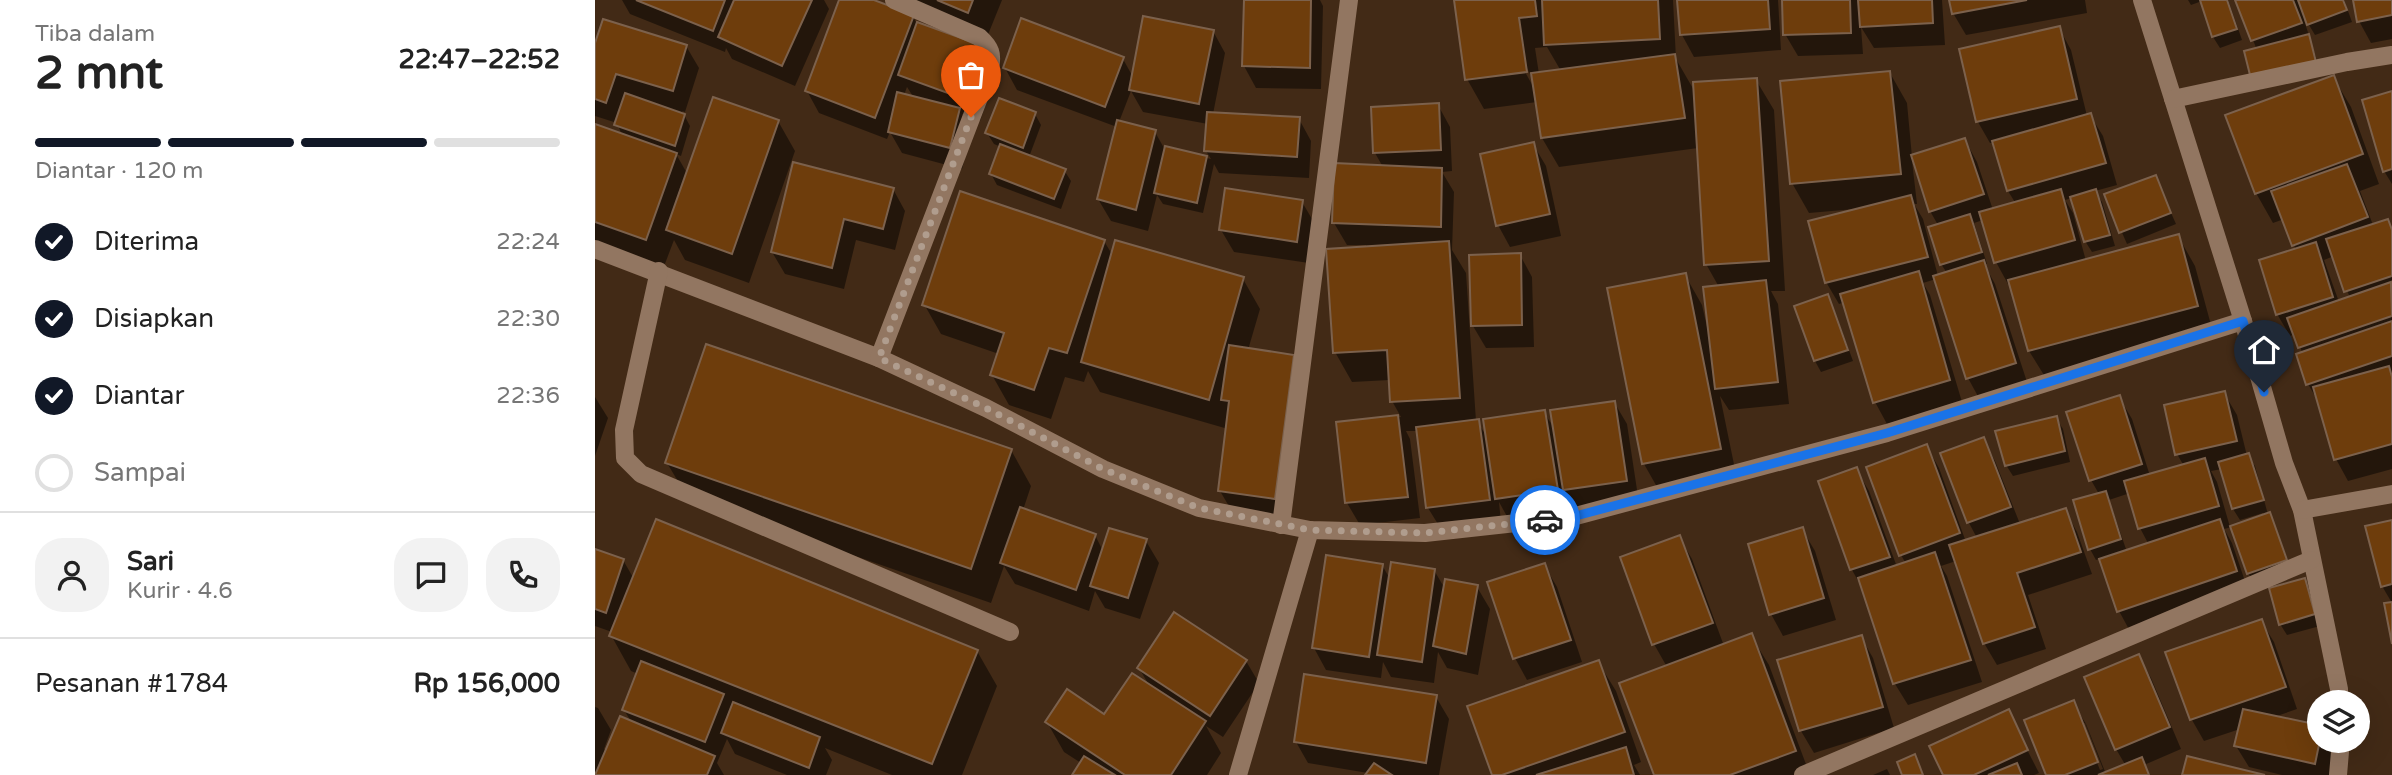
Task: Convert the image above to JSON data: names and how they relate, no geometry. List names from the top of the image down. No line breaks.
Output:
{"page":{"heading":["2 mnt","Tiba dalam","22:47–22:52"],"panel":["Sari","Kurir · 4.6","Pesanan #1784","Rp 156,000"],"bar":"Diantar · 120 m","list":[["Diterima","22:24"],["Disiapkan","22:30"],["Diantar","22:36"],"Sampai"]}}
